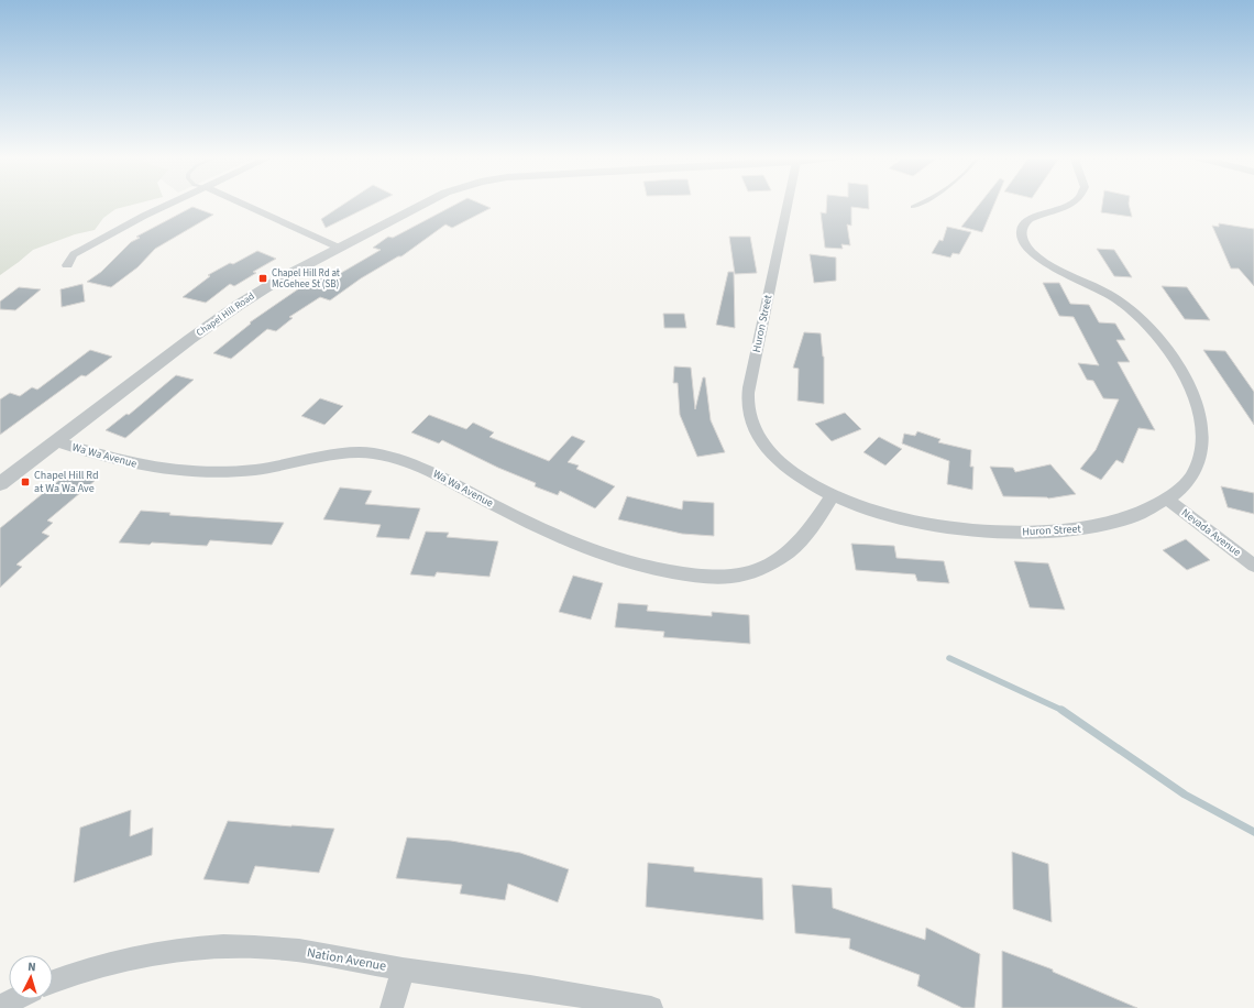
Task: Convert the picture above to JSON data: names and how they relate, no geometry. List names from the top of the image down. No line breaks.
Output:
{"streets":{"street":["Chapel Hill Road","Huron Street","Wa Wa Avenue","Nevada Avenue","Nation Avenue"]},"crossings":[["Chapel Hill Road","Wa Wa Avenue"],["Huron Street","Wa Wa Avenue"],["Huron Street","Nevada Avenue"]],"places":{"transit":["Chapel Hill Rd at McGehee St (SB)","Chapel Hill Rd at Wa Wa Ave"]},"north":"top"}
